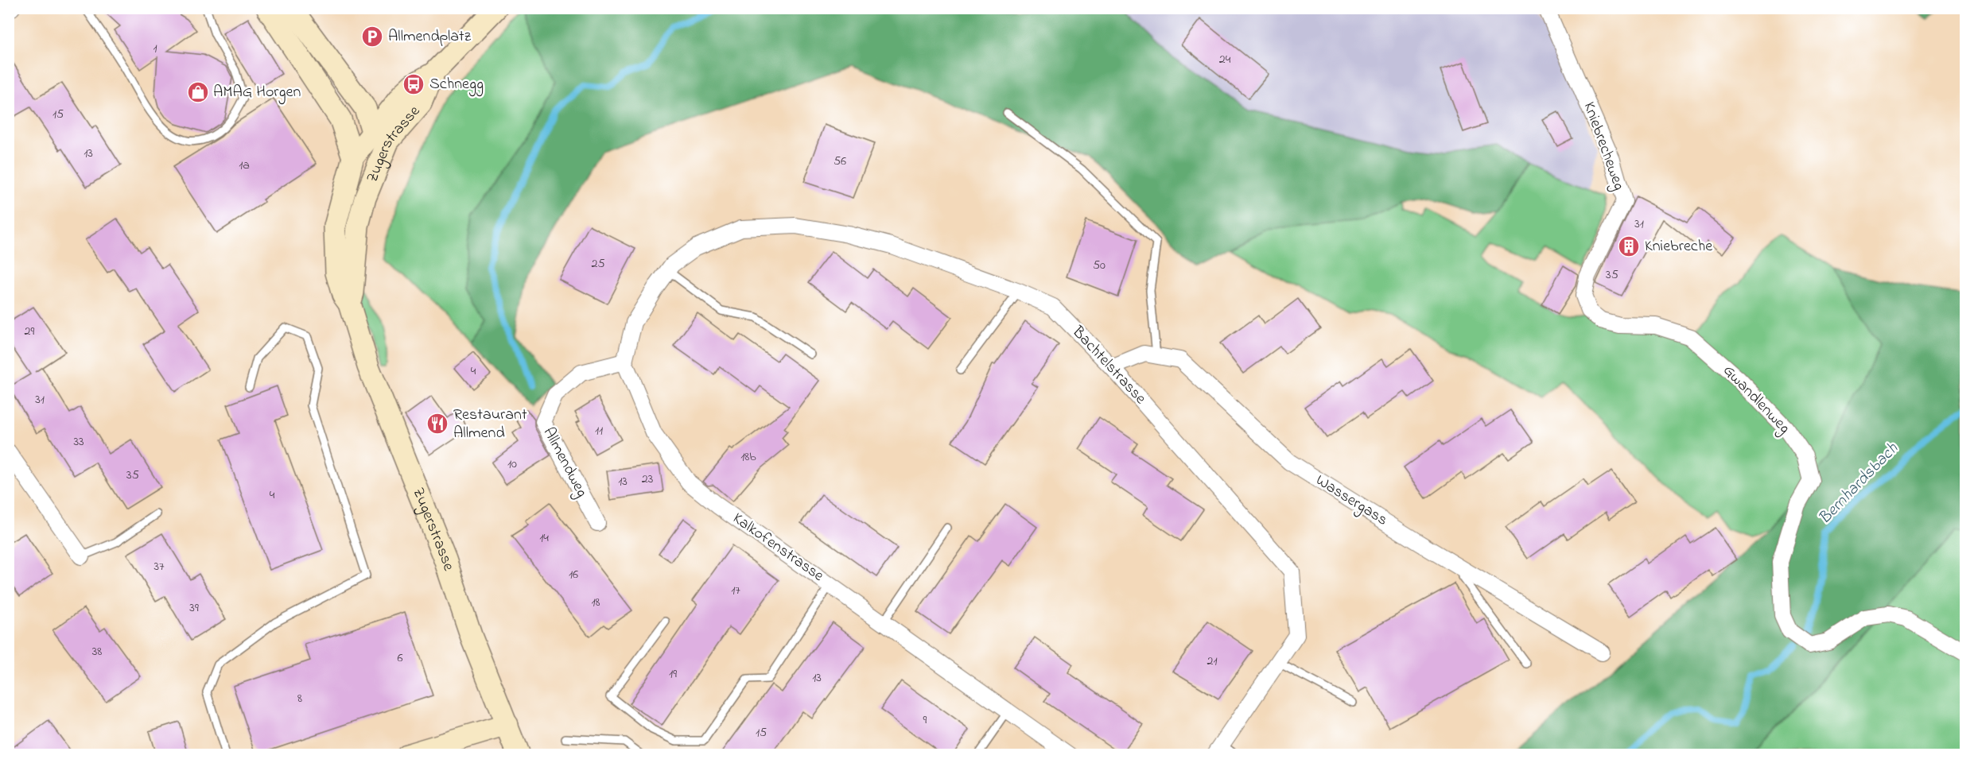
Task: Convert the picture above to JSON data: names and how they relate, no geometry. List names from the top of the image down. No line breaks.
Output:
{"streets":{"main road":["Zugerstrasse"],"street":["Kniebrecheweg","Bachtelstrasse","Gwandlenweg","Allmendweg","Wassergass","Kalkofenstrasse"]},"crossings":[["Kniebrecheweg","Gwandlenweg"],["Bachtelstrasse","Wassergass"],["Allmendweg","Kalkofenstrasse"]],"water":["Bernhardsbach"],"places":{"parking":["Allmendplatz"],"bus stop":["Schnegg"],"shop":["AMAG Horgen"],"building":["Kniebreche"],"restaurant":["Restaurant Allmend"]},"house_numbers":["1","24","15","13","56","1a","31","25","50","35","29","4","31","11","33","18b","10","35","23","13","4","14","37","16","17","18","39","38","6","21","19","13","8","9","15"]}
